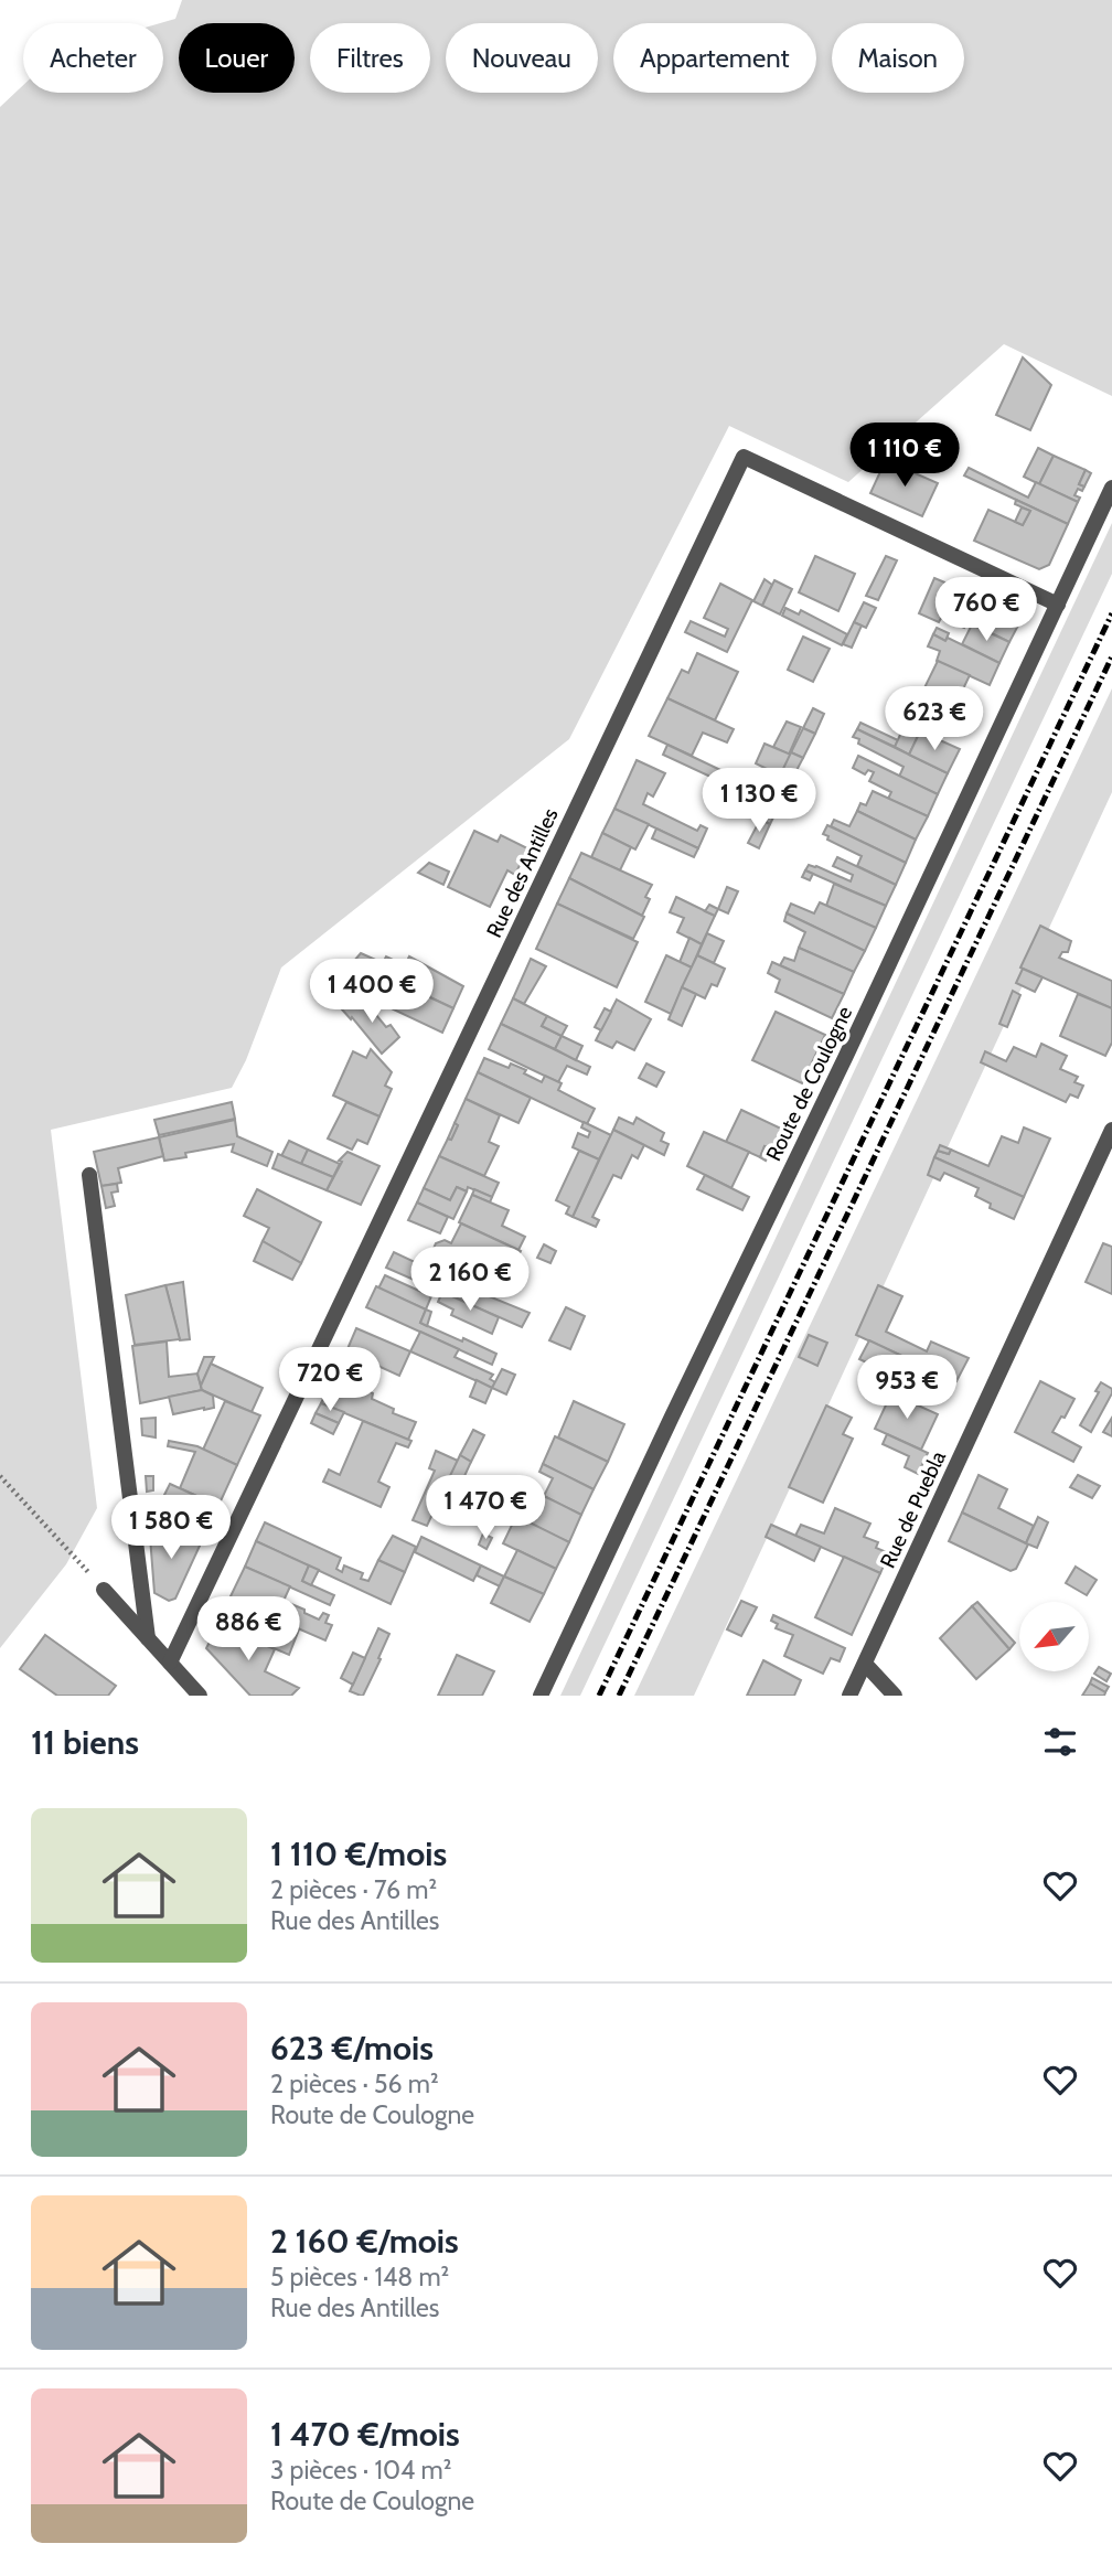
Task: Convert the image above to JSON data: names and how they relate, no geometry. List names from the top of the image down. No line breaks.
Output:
{"streets":{"street":["Rue des Antilles","Route de Coulogne","Rue de Puebla"]},"crossings":[["Rue des Antilles","Route de Coulogne"]],"north":"bottom left","page":{"chip":["Acheter","Louer","Filtres","Nouveau","Appartement","Maison"],"price":["1 110 €","760 €","623 €","1 130 €","1 400 €","2 160 €","720 €","953 €","1 470 €","1 580 €","886 €"],"heading":"11 biens","list":[{"name":"1 110 €/mois","note":"2 pièces · 76 m² · Rue des Antilles"},{"name":"623 €/mois","note":"2 pièces · 56 m² · Route de Coulogne"},{"name":"2 160 €/mois","note":"5 pièces · 148 m² · Rue des Antilles"},{"name":"1 470 €/mois","note":"3 pièces · 104 m² · Route de Coulogne"}]}}
